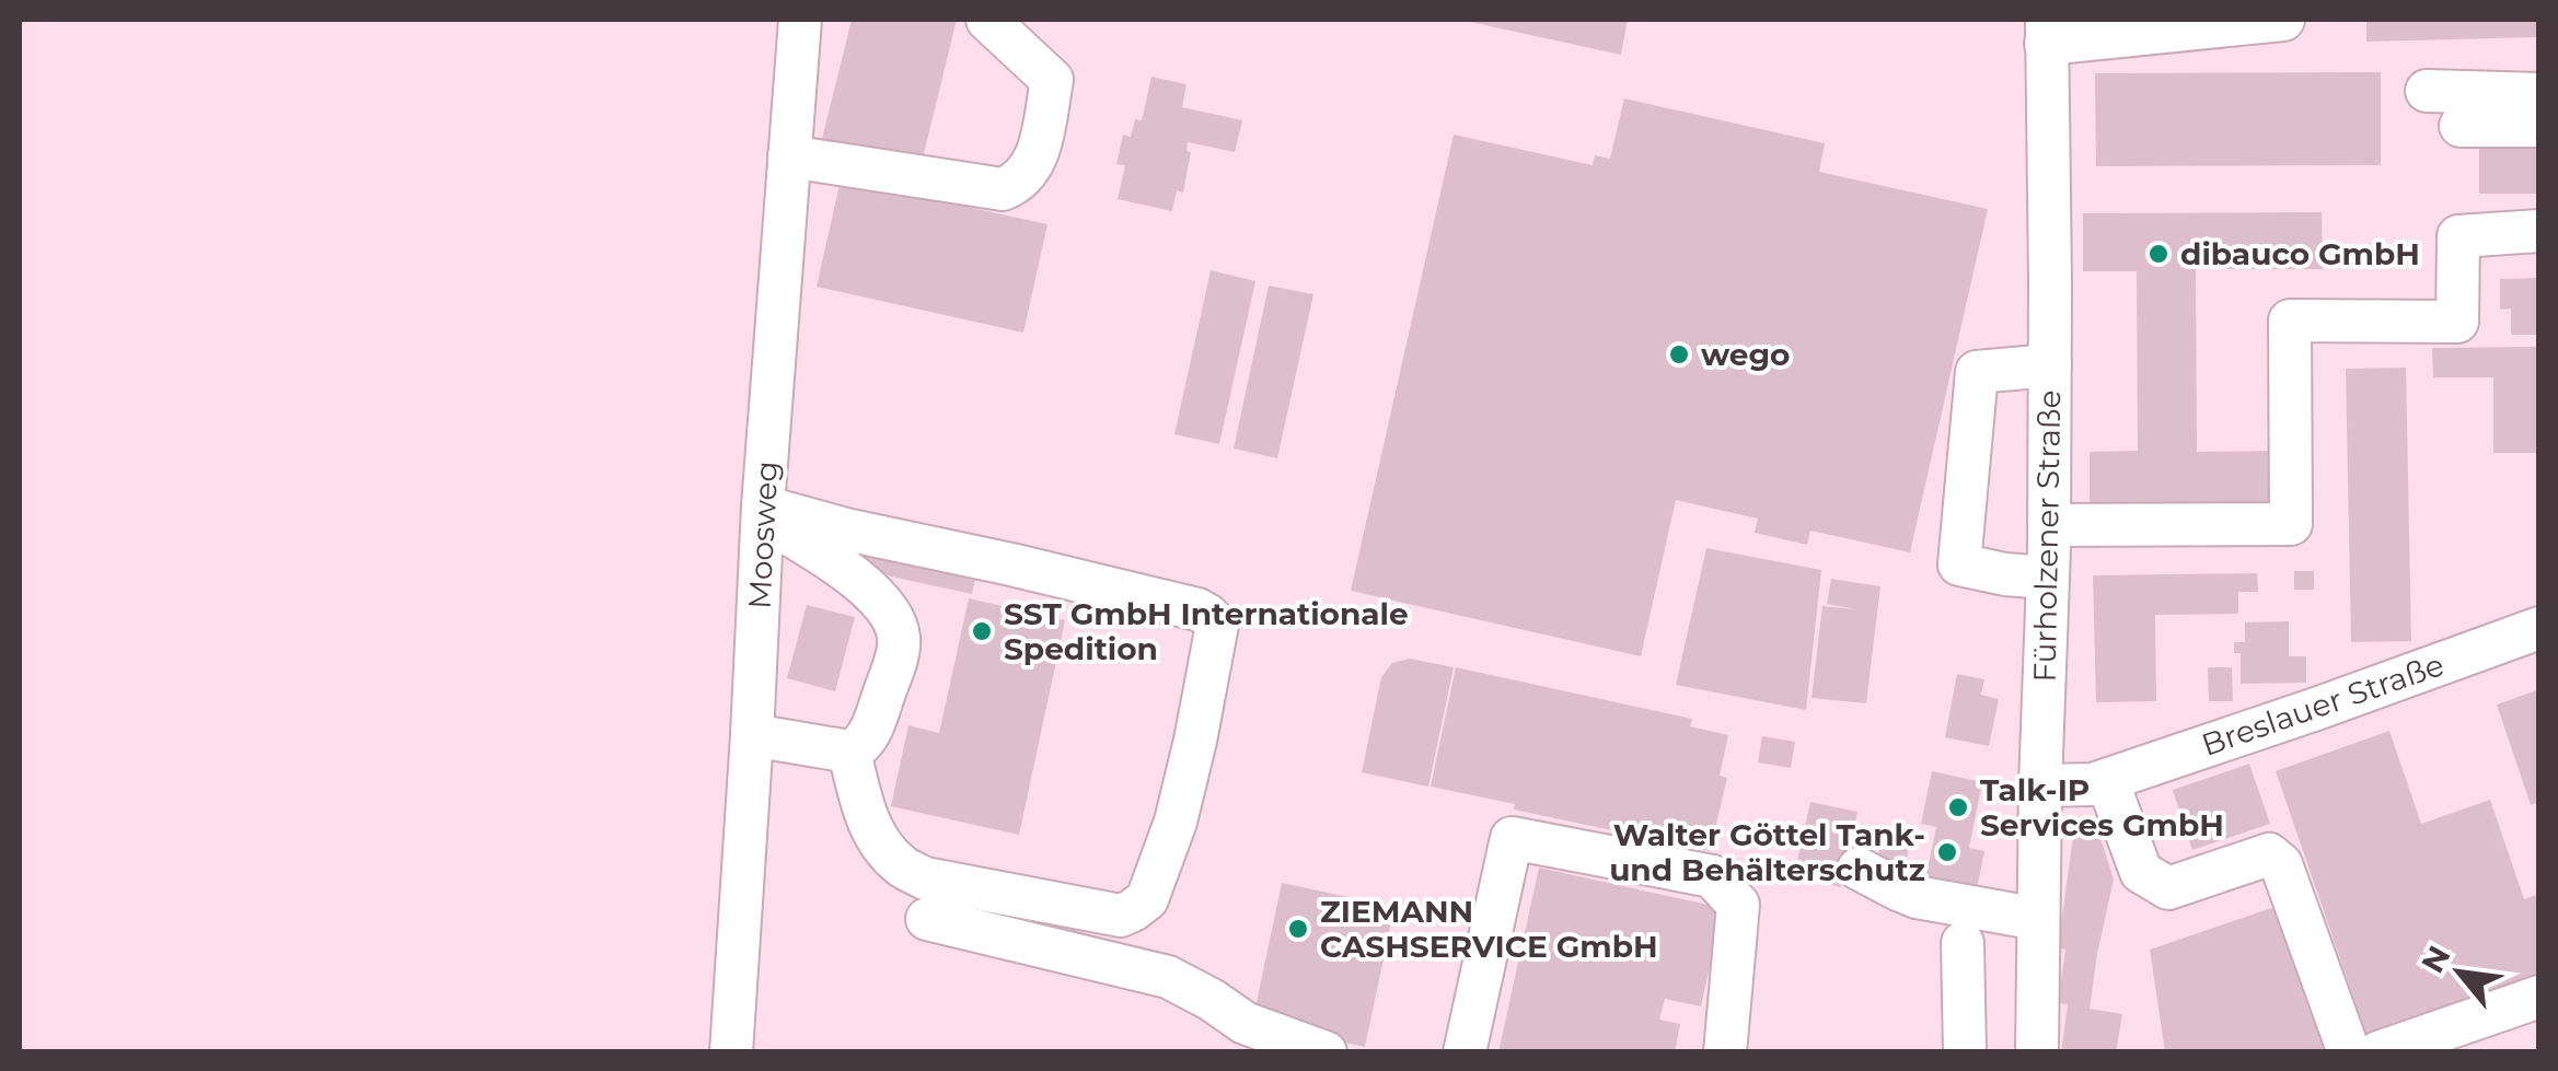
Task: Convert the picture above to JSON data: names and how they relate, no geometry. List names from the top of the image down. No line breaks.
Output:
{"streets":{"street":["Moosweg","Fürholzener Straße","Breslauer Straße"]},"crossings":[["Fürholzener Straße","Breslauer Straße"]],"places":["dibauco GmbH","wego","SST GmbH Internationale Spedition","Talk-IP Services GmbH","Walter Göttel Tank- und Behälterschutz","ZIEMANN CASHSERVICE GmbH"],"north":"top left"}
